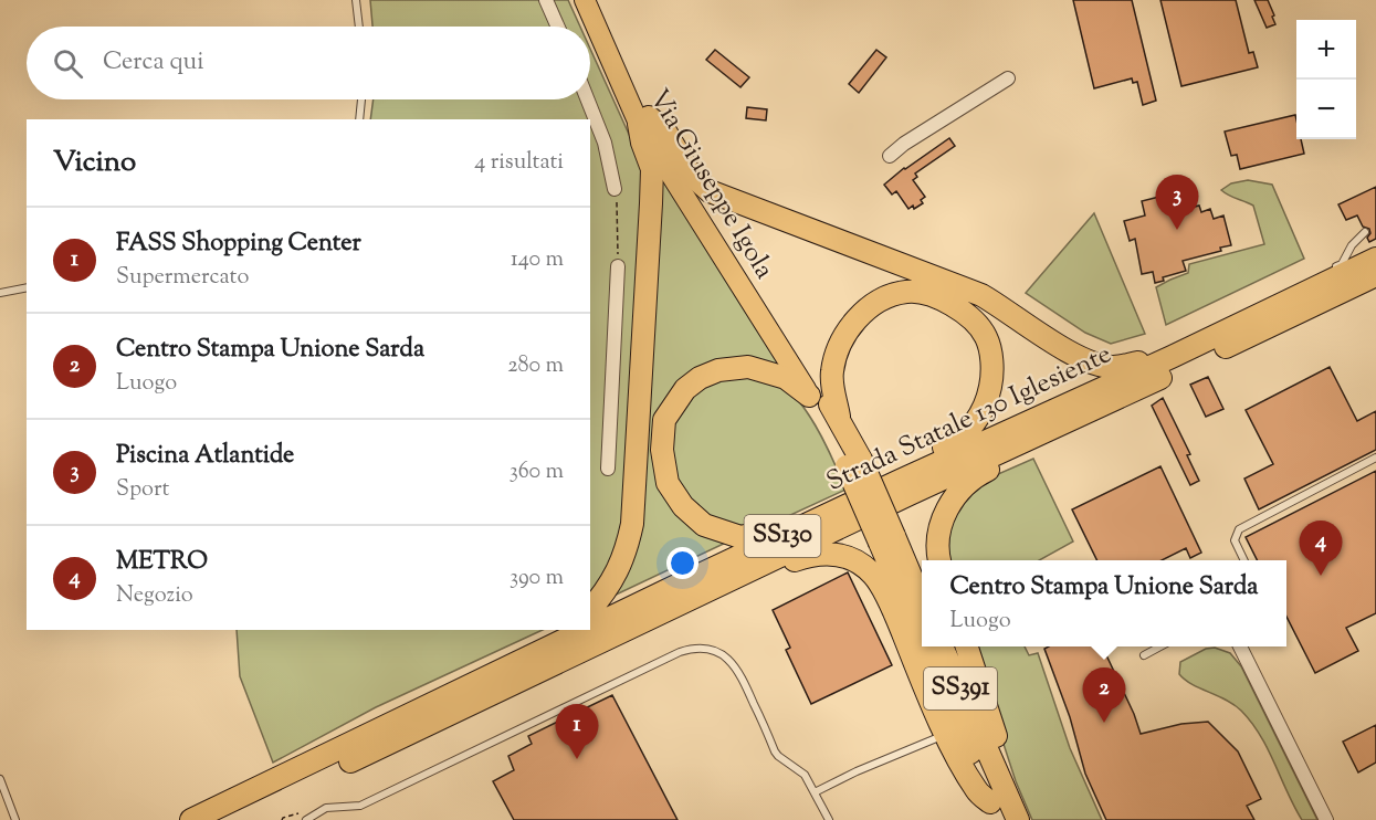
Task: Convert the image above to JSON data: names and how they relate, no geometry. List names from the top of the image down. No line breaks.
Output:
{"streets":{"highway":["Strada Statale 130 Iglesiente","SS130","SS391"],"main road":["Via Giuseppe Igola"]},"crossings":[["Via Giuseppe Igola","SS391"]],"page":{"map_buttons":["+","−"],"search":"Cerca qui","heading":["Vicino","4 risultati"],"pins":["3","4","2","1"],"list":[{"mark":"1","name":"FASS Shopping Center","note":"Supermercato","value":"140 m"},{"mark":"2","name":"Centro Stampa Unione Sarda","note":"Luogo","value":"280 m"},{"mark":"3","name":"Piscina Atlantide","note":"Sport","value":"360 m"},{"mark":"4","name":"METRO","note":"Negozio","value":"390 m"}],"popup":["Centro Stampa Unione Sarda","Luogo"]}}
